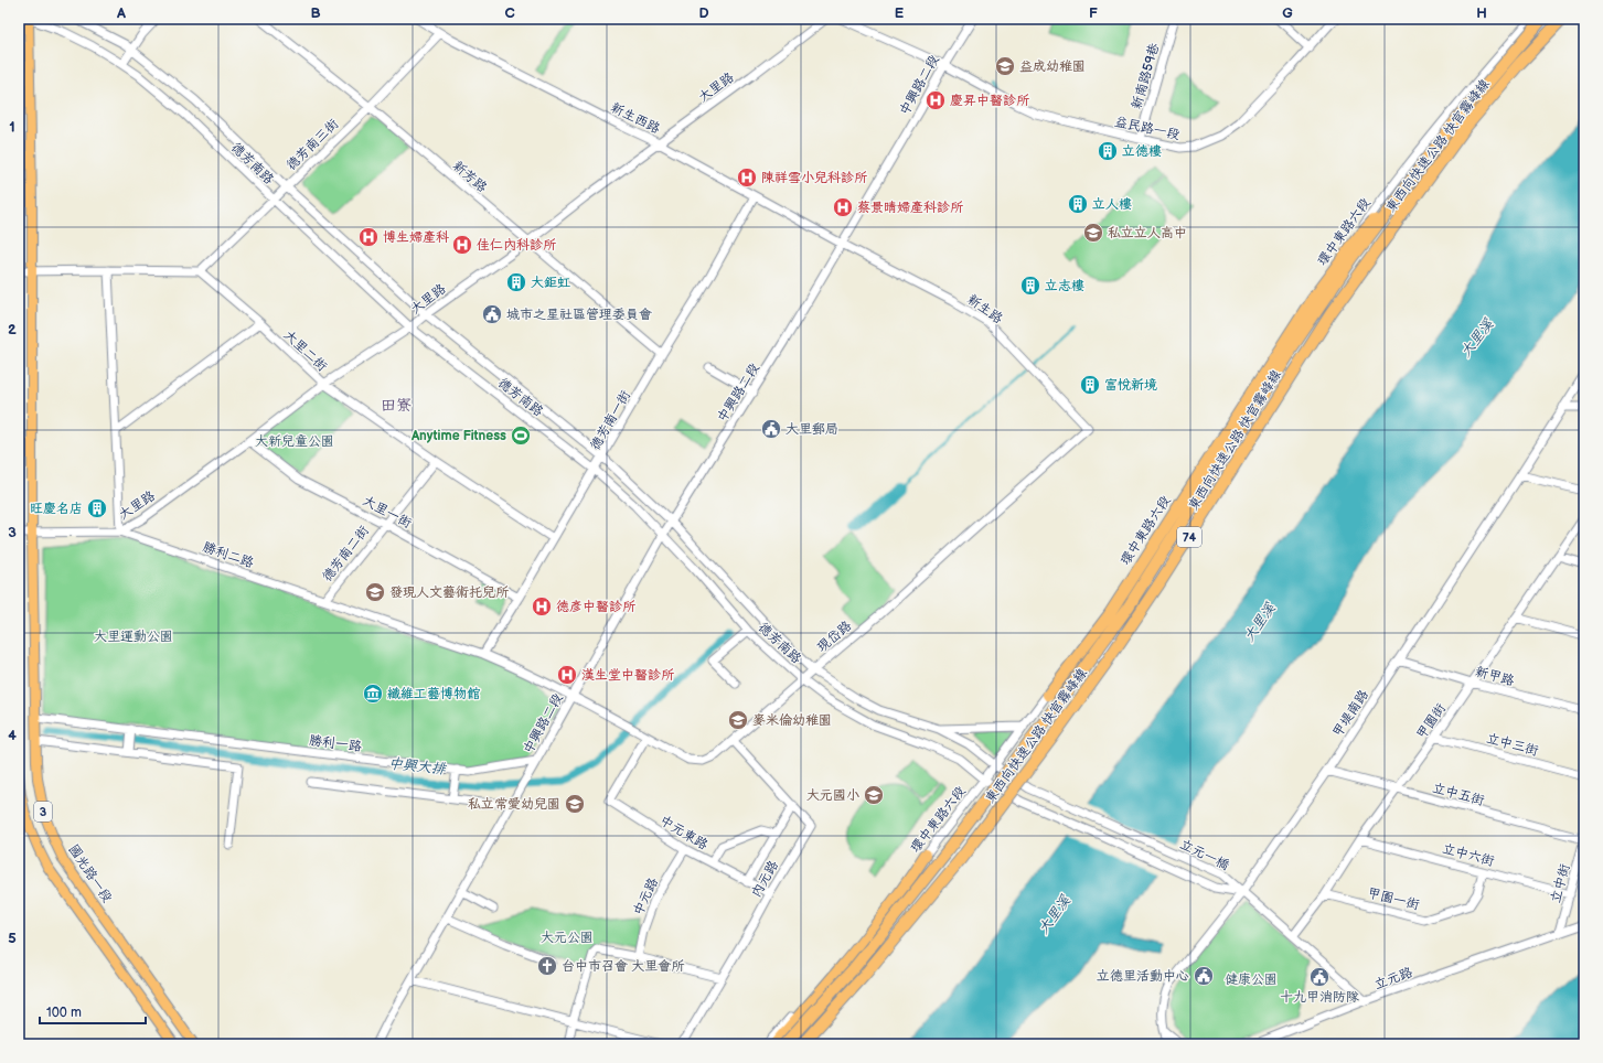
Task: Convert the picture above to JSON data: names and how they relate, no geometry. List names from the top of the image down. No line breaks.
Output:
{"streets":{"highway":["東西向快速公路 快官霧峰線","74"],"main road":["3","國光路一段"],"street":["新南路59巷","中興路二段","大里路","新生西路","益民路一段","德芳南三街","德芳南路","新芳路","環中東路六段","新生路","大里二街","德芳南一街","大里一街","德芳南二街","勝利二路","現岱路","新甲路","甲堤南路","甲園街","勝利一路","立中三街","立中五街","中元東路","立元一橋","立中六街","內元路","立中街","中元路","甲園一街","立元路"]},"crossings":[["新南路59巷","益民路一段"],["中興路二段","新生西路"],["中興路二段","益民路一段"],["中興路二段","德芳南路"],["中興路二段","新生路"],["中興路二段","勝利二路"],["中興路二段","現岱路"],["中興路二段","勝利一路"],["大里路","新生西路"],["大里路","德芳南路"],["大里路","新芳路"],["大里路","大里二街"],["大里路","大里一街"],["大里路","勝利二路"],["大里路","3"],["大里路","國光路一段"],["新生西路","德芳南三街"],["新生西路","新生路"],["新生西路","德芳南一街"],["德芳南三街","德芳南路"],["德芳南三街","新芳路"],["德芳南三街","大里二街"],["德芳南路","環中東路六段"],["德芳南路","德芳南一街"],["德芳南路","現岱路"],["德芳南路","3"],["德芳南路","立元一橋"],["新芳路","德芳南一街"],["環中東路六段","立元一橋"],["新生路","現岱路"],["大里二街","德芳南一街"],["大里二街","德芳南二街"],["德芳南一街","大里一街"],["德芳南一街","勝利二路"],["大里一街","德芳南二街"],["德芳南二街","勝利二路"],["勝利二路","現岱路"],["現岱路","中元東路"],["現岱路","內元路"],["新甲路","甲堤南路"],["新甲路","甲園街"],["甲堤南路","立中五街"],["甲堤南路","立元一橋"],["甲堤南路","立元路"],["甲園街","立中三街"],["甲園街","立中五街"],["甲園街","立中六街"],["甲園街","甲園一街"],["甲園街","立元路"],["勝利一路","國光路一段"],["立中五街","立中街"],["3","國光路一段"],["中元東路","內元路"],["中元東路","中元路"],["立元一橋","立元路"],["立中六街","立中街"],["立中六街","甲園一街"],["立中街","立元路"]],"districts":["田寮"],"water":["大里溪","中興大排"],"parks":["大新兒童公園","大里運動公園","大元公園","健康公園"],"places":{"school or university":["益成幼稚園","私立立人高中","發現人文藝術托兒所","麥米倫幼稚園","大元國小","私立常愛幼兒園"],"hospital":["慶昇中醫診所","陳祥雪小兒科診所","蔡景晴婦產科診所","博生婦產科","佳仁內科診所","德彥中醫診所","漢生堂中醫診所"],"building":["立德樓","立人樓","大鉅虹","立志樓","富悅新境","旺慶名店"],"public building":["城市之星社區管理委員會","大里郵局","立德里活動中心","十九甲消防隊"],"sports":["Anytime Fitness"],"museum":["纖維工藝博物館"],"church":["台中市召會 大里會所"]},"scale_bar":"100 m","grid":{"columns":["A","B","C","D","E","F","G","H"],"rows":["1","2","3","4","5"]}}
